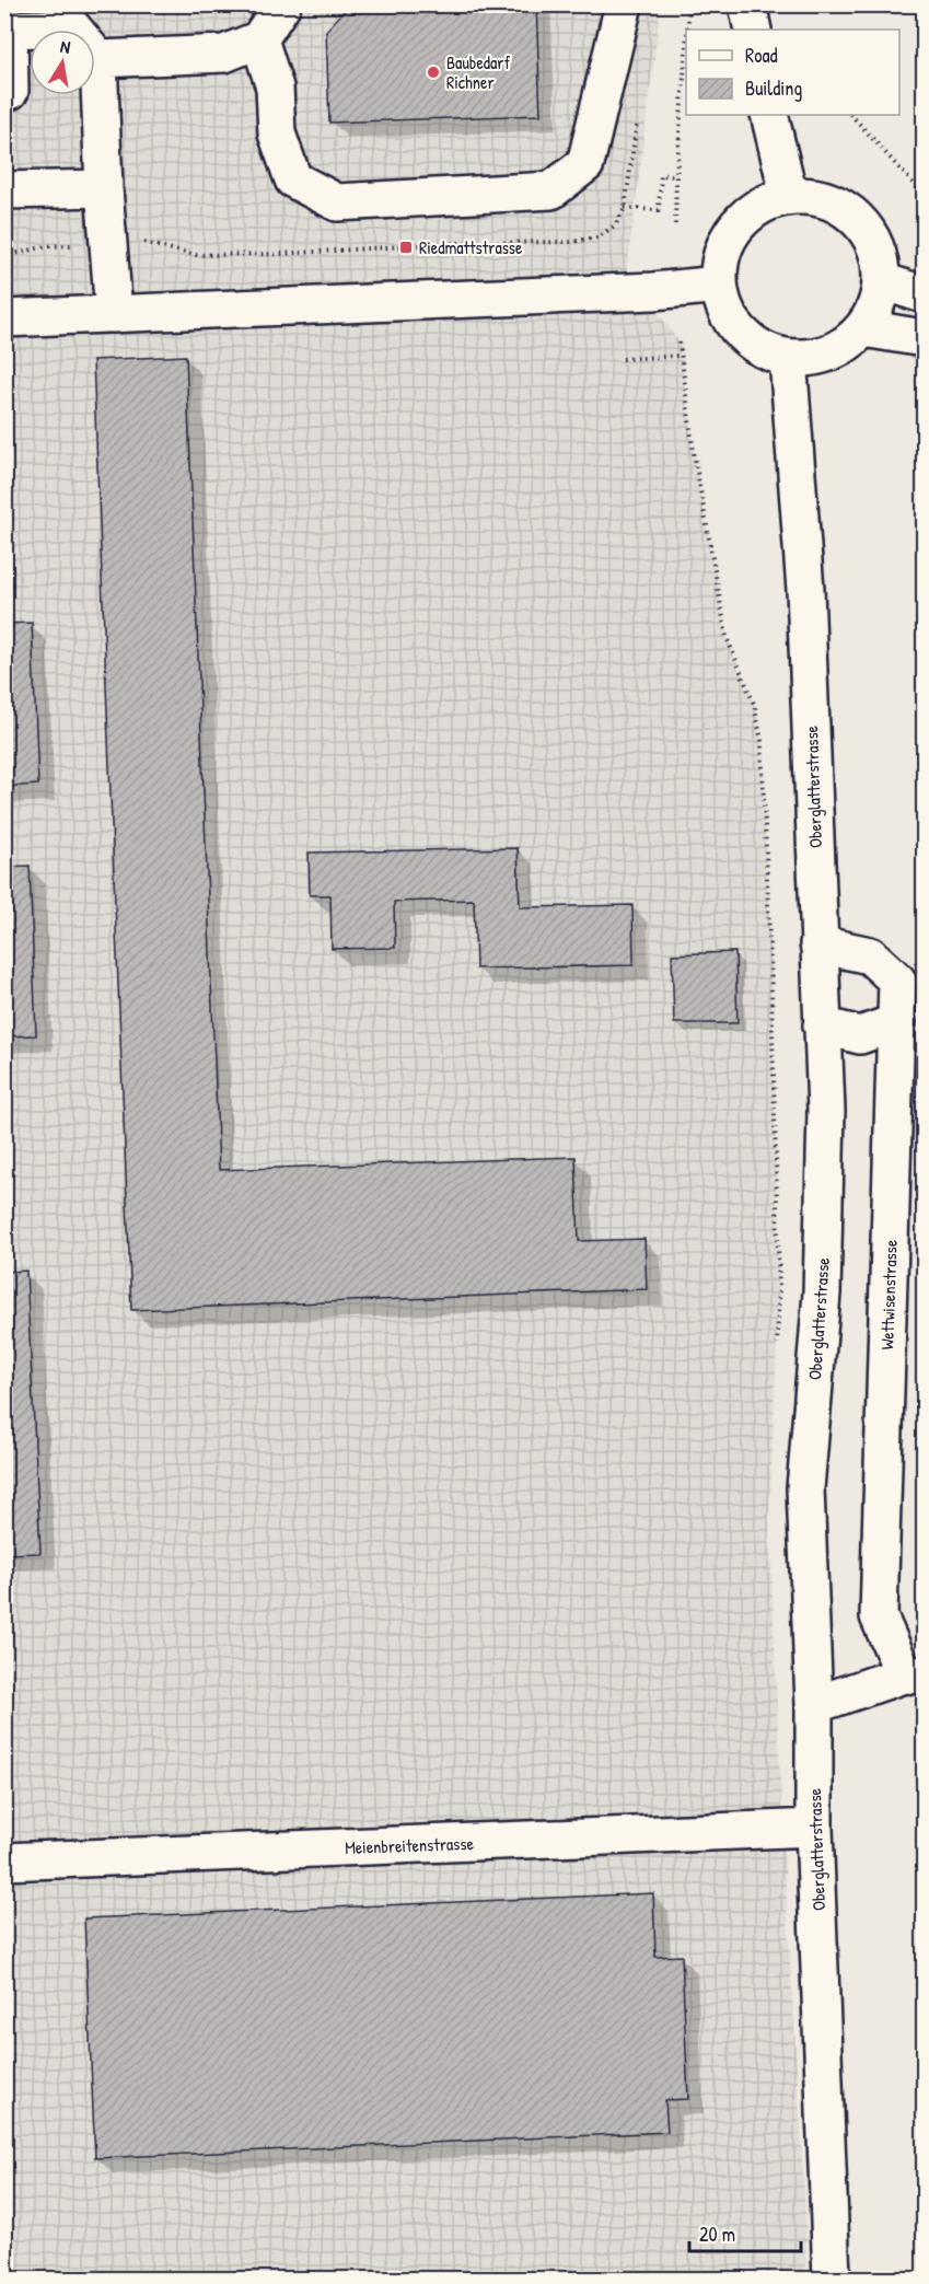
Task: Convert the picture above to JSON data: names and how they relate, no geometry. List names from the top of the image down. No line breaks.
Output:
{"streets":{"street":["Oberglatterstrasse","Wettwisenstrasse","Meienbreitenstrasse"]},"crossings":[["Oberglatterstrasse","Wettwisenstrasse"],["Oberglatterstrasse","Meienbreitenstrasse"]],"places":{"other":["Baubedarf Richner"],"transit":["Riedmattstrasse"]},"legend":["Road","Building"],"scale_bar":"20 m","north":"top"}
